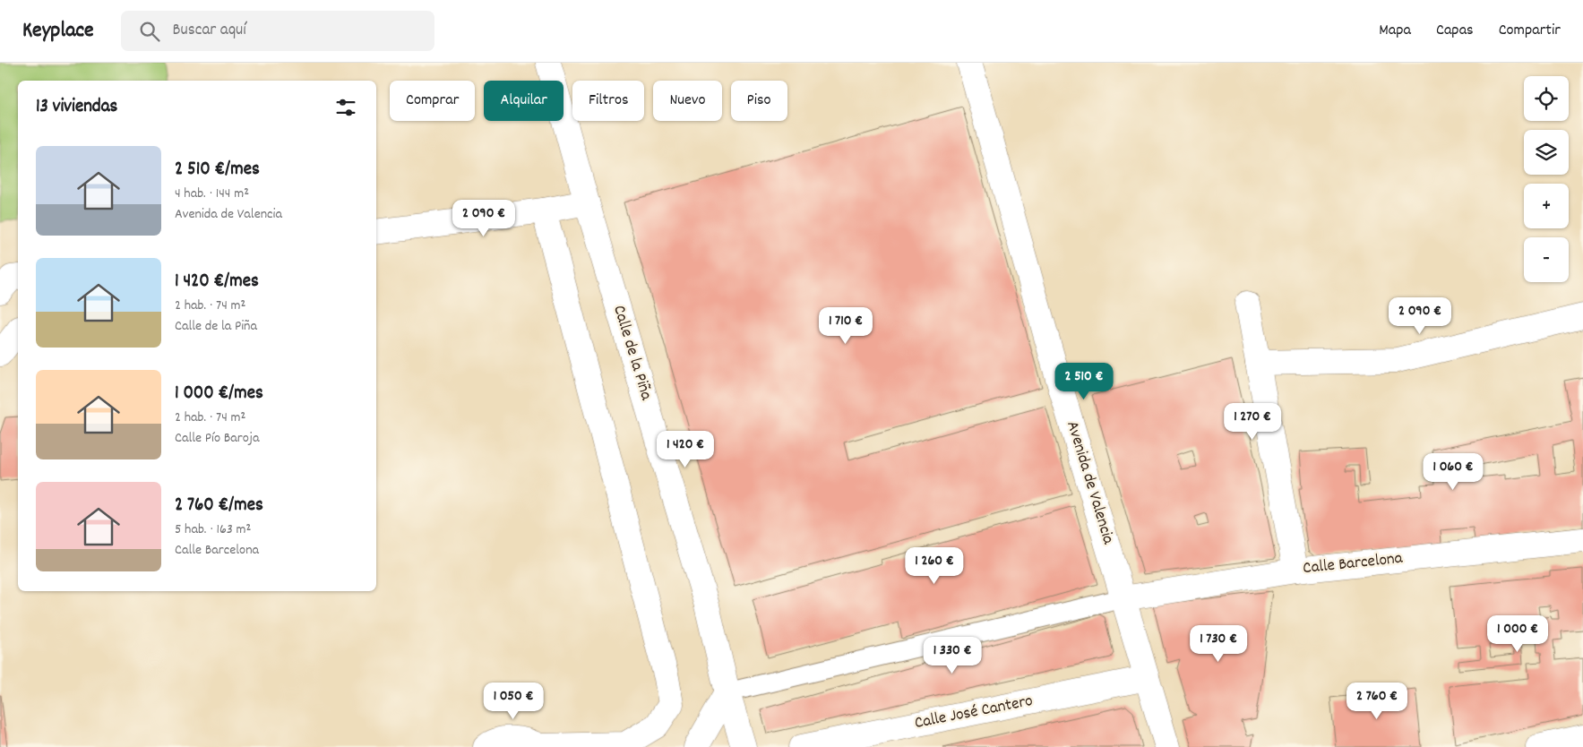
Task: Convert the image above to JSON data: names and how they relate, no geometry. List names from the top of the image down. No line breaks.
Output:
{"streets":{"street":["Calle de la Piña","Avenida de Valencia","Calle Barcelona","Calle José Cantero"]},"crossings":[["Avenida de Valencia","Calle Barcelona"],["Avenida de Valencia","Calle José Cantero"]],"page":{"header":"Keyplace","search":"Buscar aquí","nav":["Mapa","Capas","Compartir"],"map_buttons":["+","−"],"chip":["Comprar","Alquilar","Filtros","Nuevo","Piso"],"heading":"13 viviendas","list":[{"name":"2 510 €/mes","note":"4 hab. · 144 m² · Avenida de Valencia"},{"name":"1 420 €/mes","note":"2 hab. · 74 m² · Calle de la Piña"},{"name":"1 000 €/mes","note":"2 hab. · 74 m² · Calle Pío Baroja"},{"name":"2 760 €/mes","note":"5 hab. · 163 m² · Calle Barcelona"}],"price":["2 090 €","2 090 €","1 710 €","2 510 €","1 270 €","1 420 €","1 060 €","1 260 €","1 000 €","1 730 €","1 330 €","1 050 €","2 760 €"]}}
